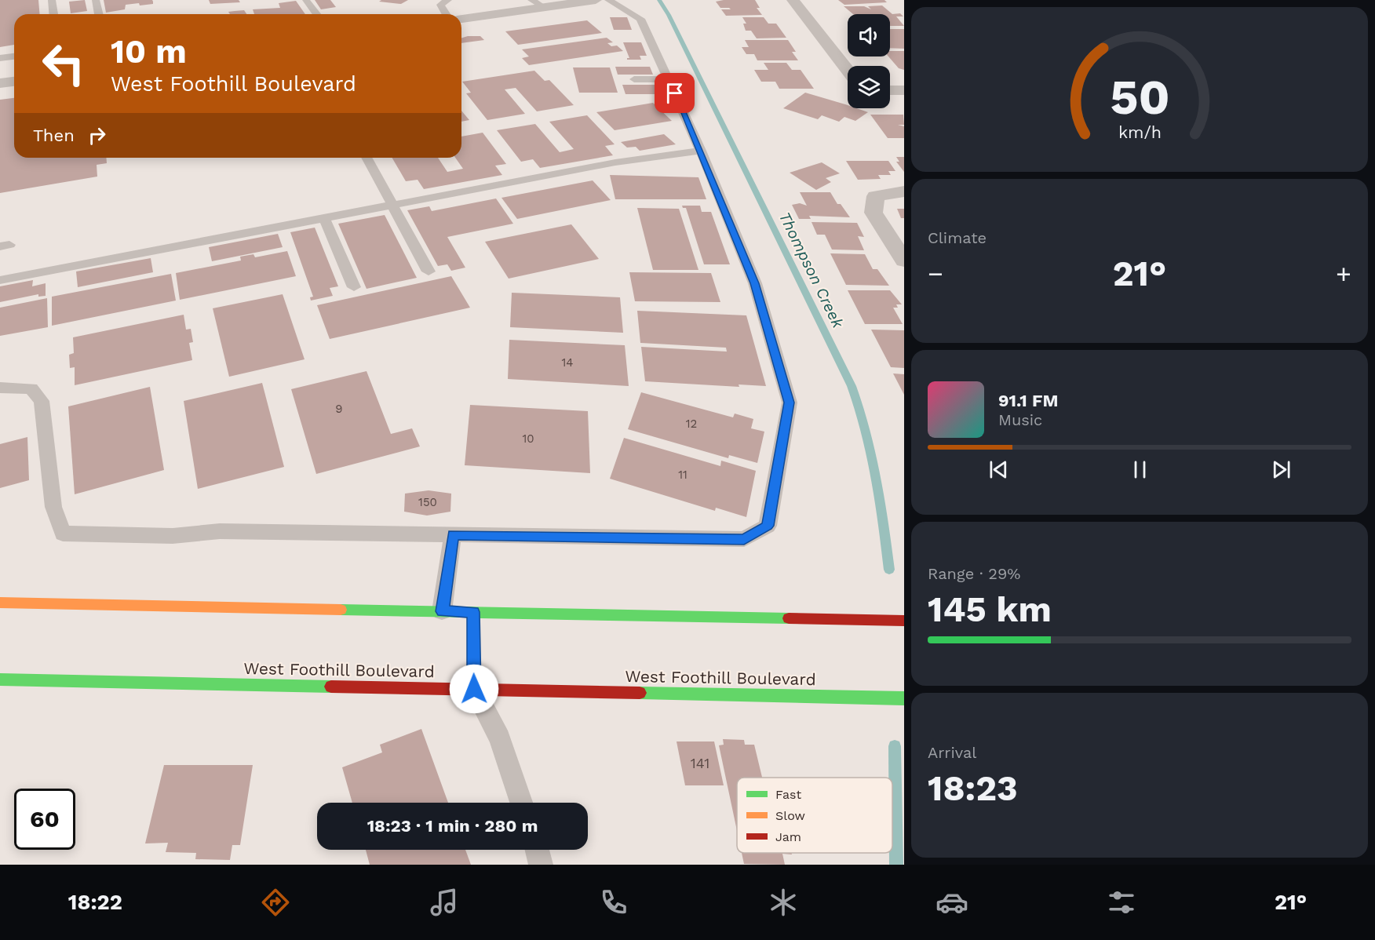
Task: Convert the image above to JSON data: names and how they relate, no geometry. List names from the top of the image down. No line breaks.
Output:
{"streets":{"main road":["West Foothill Boulevard"]},"water":["Thompson Creek"],"house_numbers":["14","9","12","10","11","150","141"],"legend":["Fast","Slow","Jam"],"page":{"turn":["10 m","West Foothill Boulevard"],"then":"Then","tile":["Climate",["Range · 29%","145 km"],["Arrival","18:23"]],"heat":["−","21°","+"],"song":["91.1 FM","Music"],"limit":"60","trip":"18:23 · 1 min · 280 m","tabs":["18:22","21°"],"gauge":["50","km/h"]}}
